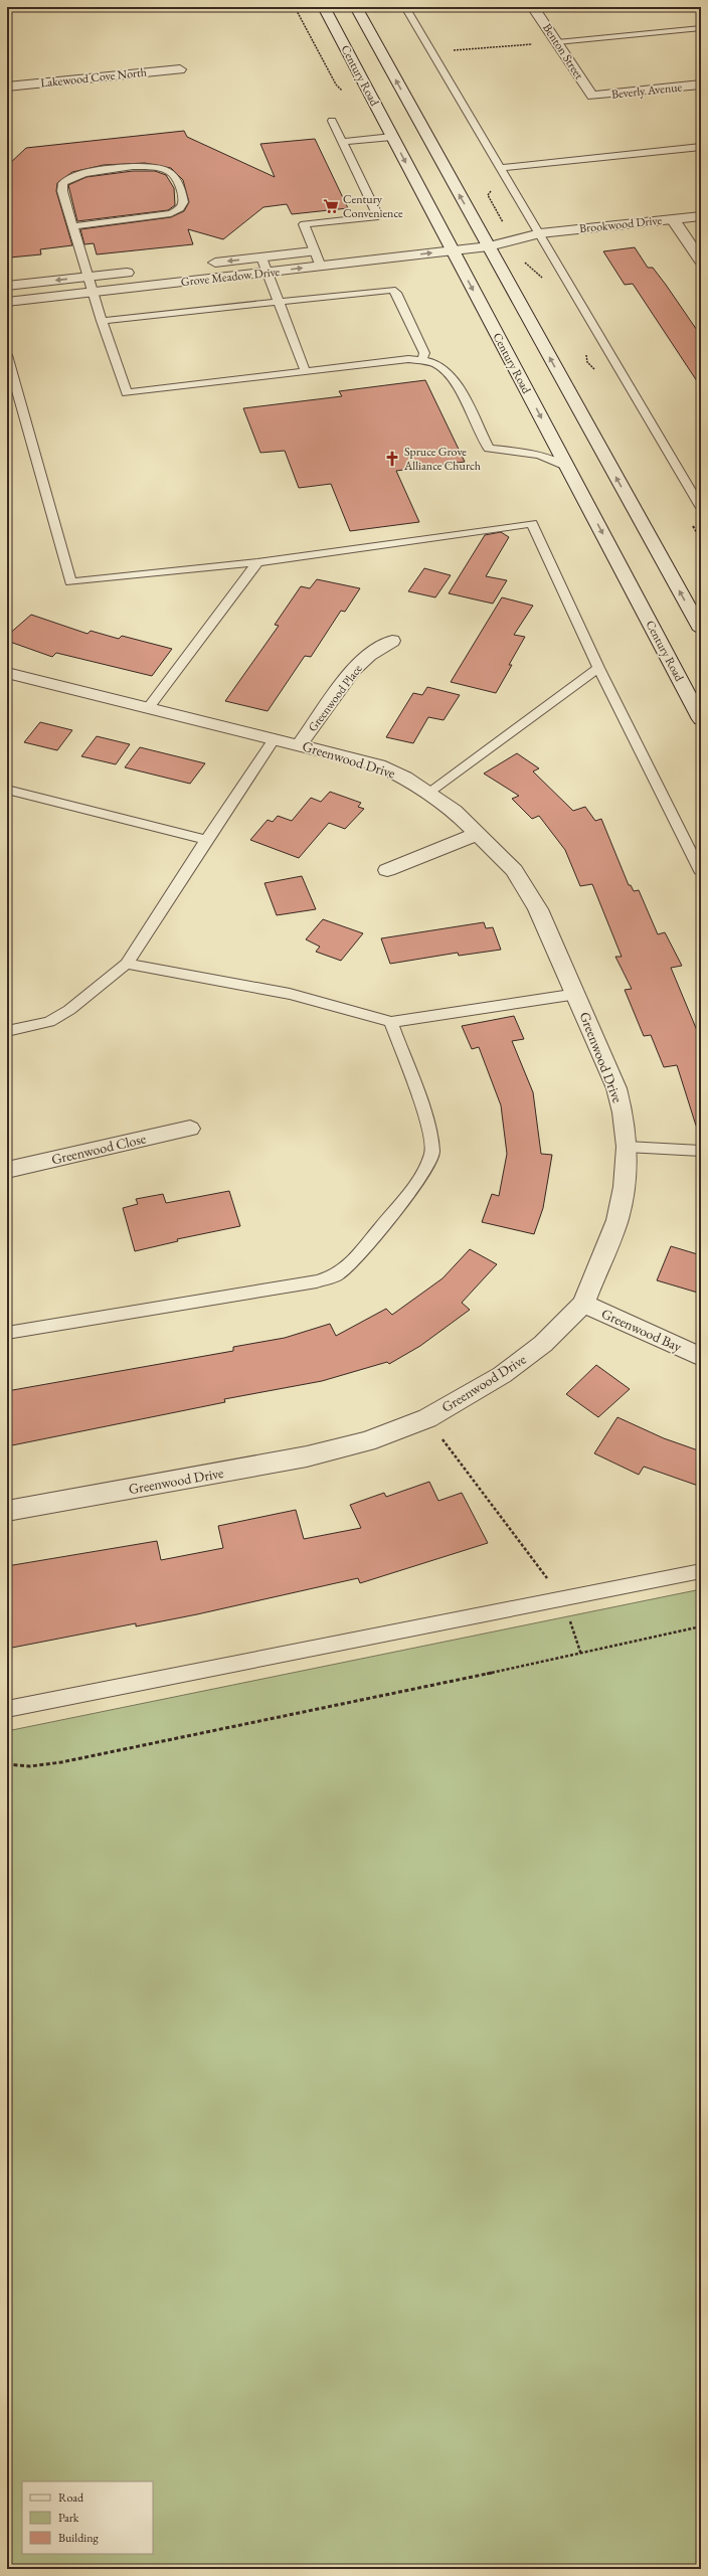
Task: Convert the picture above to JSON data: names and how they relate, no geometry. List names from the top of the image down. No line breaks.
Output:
{"streets":{"street":["Benton Street","Century Road","Lakewood Cove North","Beverly Avenue","Brookwood Drive","Grove Meadow Drive","Greenwood Place","Greenwood Drive","Greenwood Close","Greenwood Bay"]},"crossings":[["Benton Street","Beverly Avenue"],["Century Road","Brookwood Drive"],["Century Road","Grove Meadow Drive"],["Brookwood Drive","Grove Meadow Drive"],["Greenwood Place","Greenwood Drive"],["Greenwood Drive","Greenwood Bay"]],"places":{"supermarket":["Century Convenience"],"church":["Spruce Grove Alliance Church"]},"legend":["Road","Park","Building"]}
